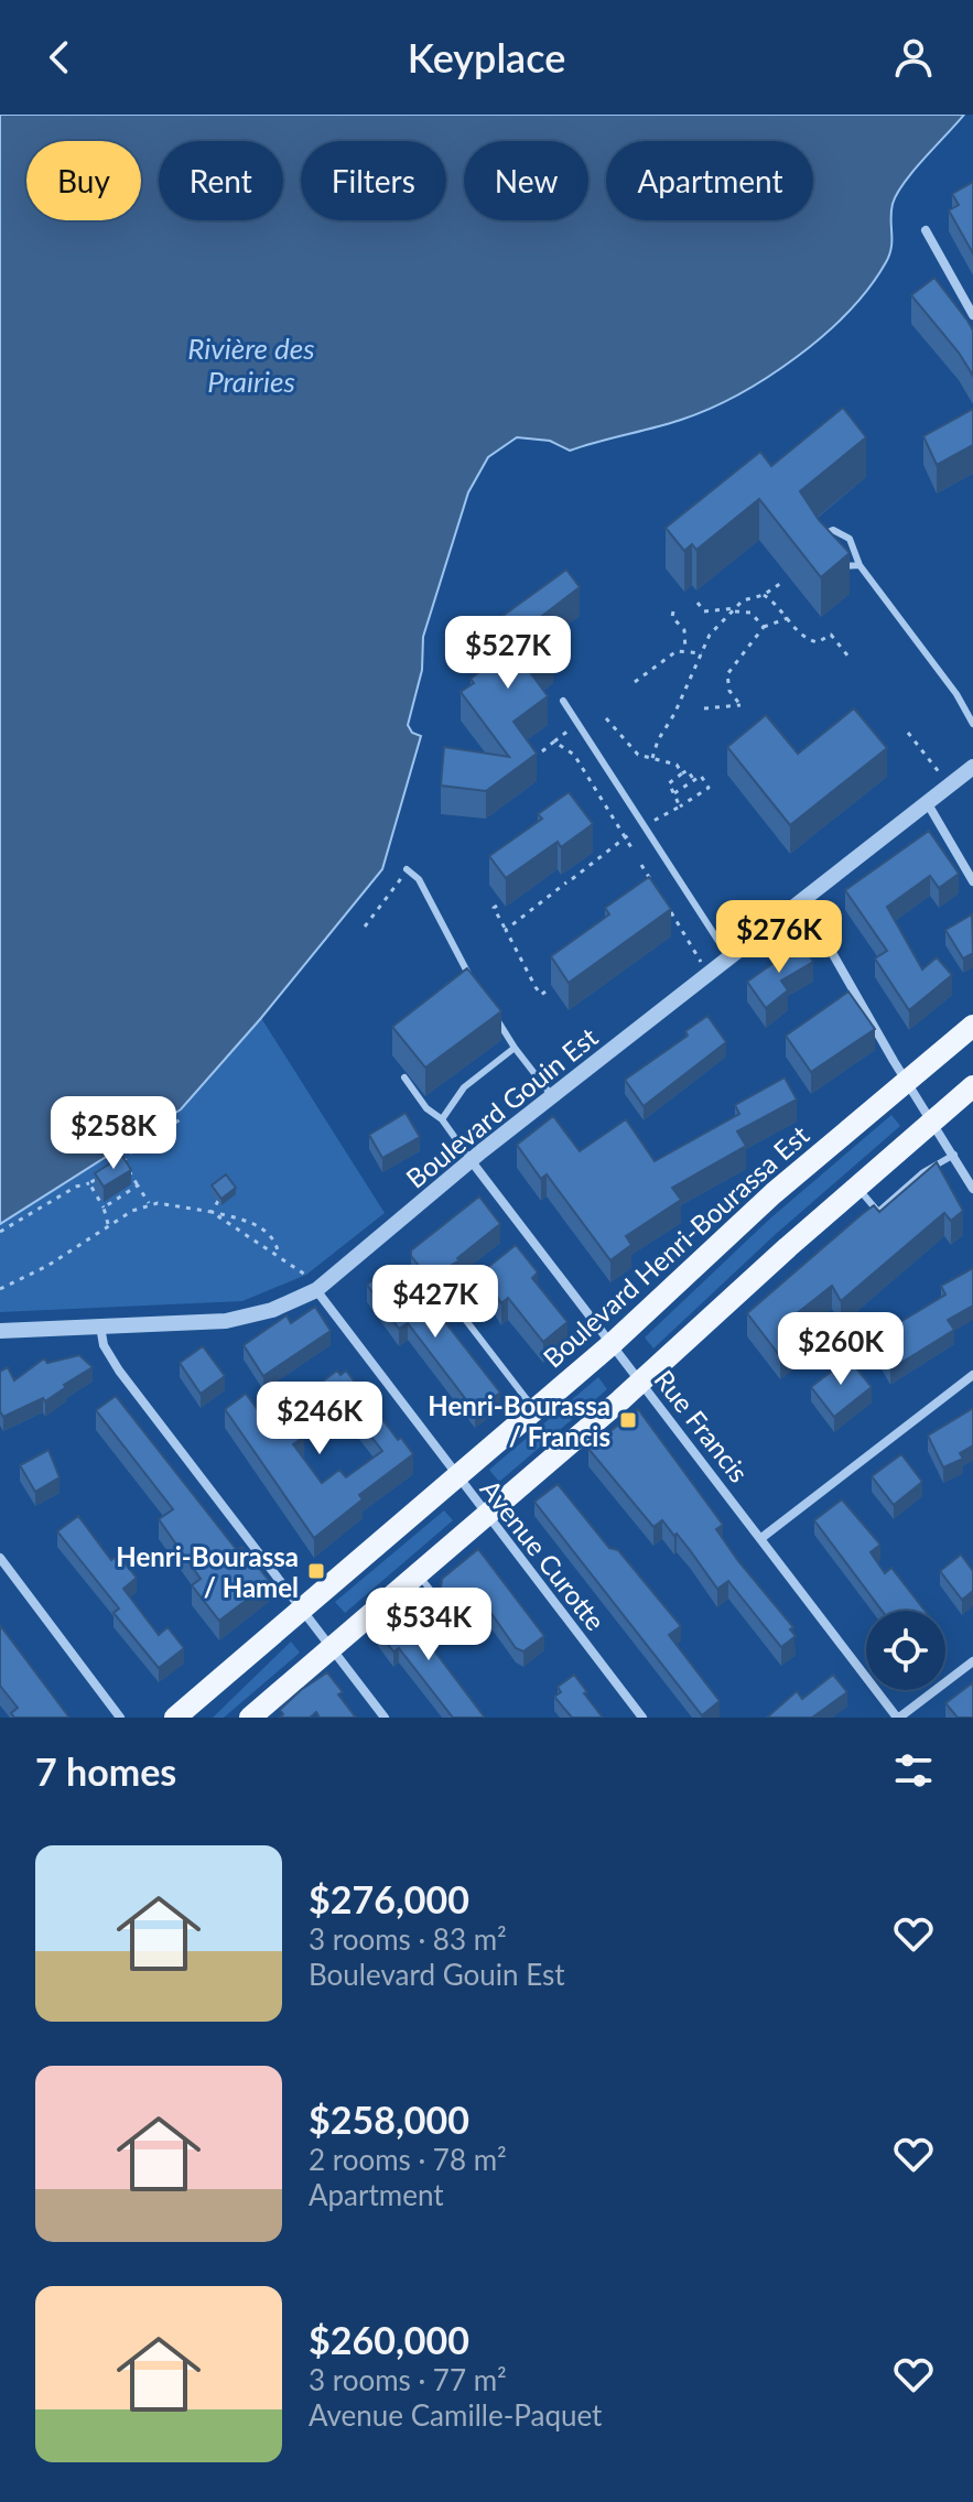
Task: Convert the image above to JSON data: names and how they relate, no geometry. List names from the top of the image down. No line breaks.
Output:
{"streets":{"main road":["Boulevard Henri-Bourassa Est"],"street":["Boulevard Gouin Est","Rue Francis","Avenue Curotte"]},"crossings":[["Boulevard Gouin Est","Rue Francis"],["Boulevard Gouin Est","Avenue Curotte"],["Boulevard Henri-Bourassa Est","Rue Francis"],["Boulevard Henri-Bourassa Est","Avenue Curotte"]],"water":["Rivière des Prairies"],"places":{"transit":["Henri-Bourassa / Francis","Henri-Bourassa / Hamel"]},"page":{"header":"Keyplace","chip":["Buy","Rent","Filters","New","Apartment"],"price":["$527K","$276K","$258K","$427K","$260K","$246K","$534K"],"heading":"7 homes","list":[{"name":"$276,000","note":"3 rooms · 83 m² · Boulevard Gouin Est"},{"name":"$258,000","note":"2 rooms · 78 m² · Apartment"},{"name":"$260,000","note":"3 rooms · 77 m² · Avenue Camille-Paquet"}]}}
